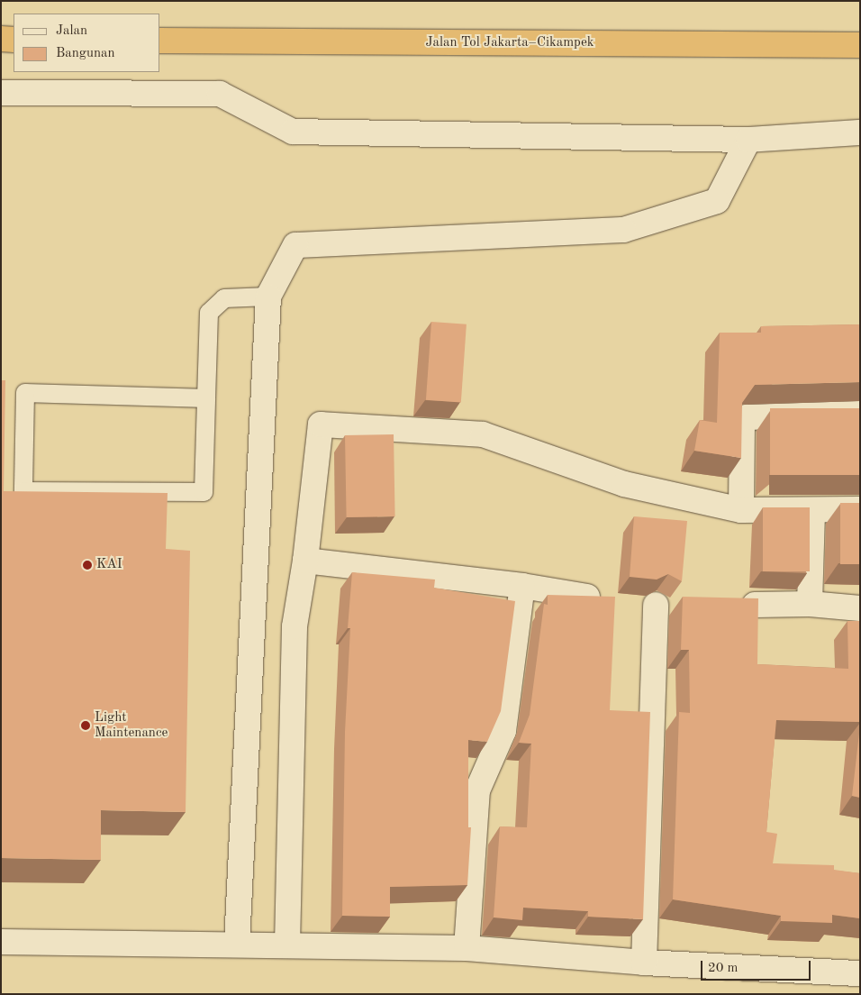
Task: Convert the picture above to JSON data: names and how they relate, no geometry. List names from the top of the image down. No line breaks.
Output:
{"streets":{"highway":["Jalan Tol Jakarta–Cikampek"]},"places":["KAI","Light Maintenance"],"legend":["Jalan","Bangunan"],"scale_bar":"20 m"}
